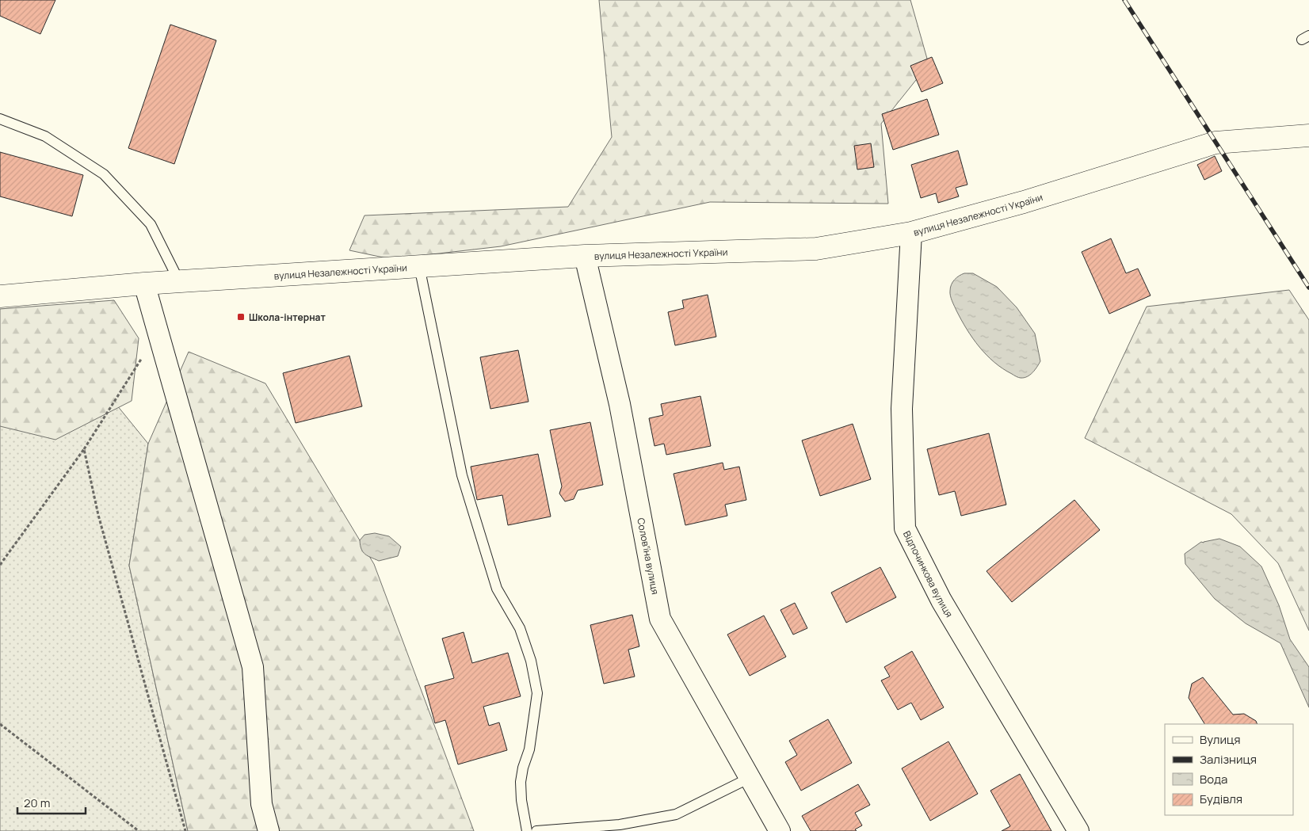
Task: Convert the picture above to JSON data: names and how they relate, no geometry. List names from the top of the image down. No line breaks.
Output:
{"streets":{"main road":["вулиця Незалежності України"],"street":["Соловʼїна вулиця","Відпочинкова вулиця"]},"crossings":[["вулиця Незалежності України","Соловʼїна вулиця"],["вулиця Незалежності України","Відпочинкова вулиця"]],"places":{"transit":["Школа-інтернат"]},"legend":["Вулиця","Залізниця","Вода","Будівля"],"scale_bar":"20 m"}
